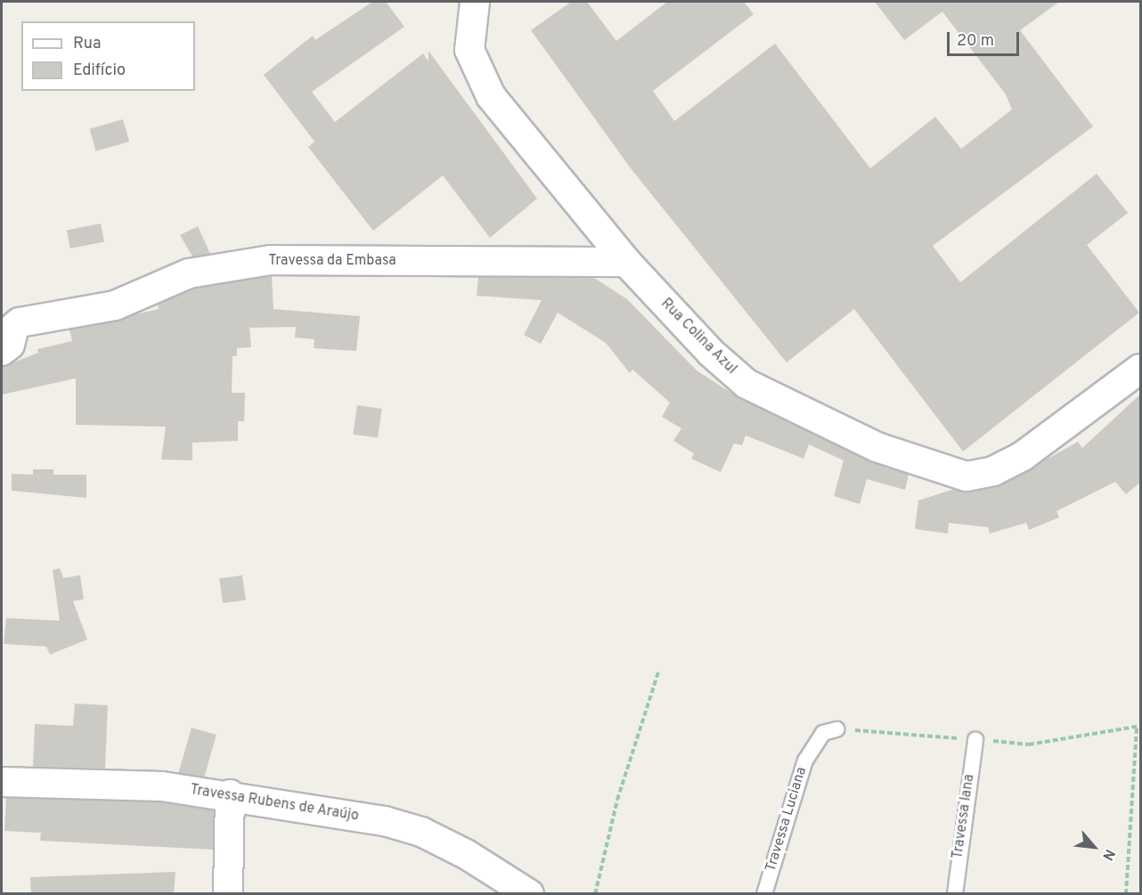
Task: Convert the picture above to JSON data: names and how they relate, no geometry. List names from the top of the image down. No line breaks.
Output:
{"streets":{"street":["Travessa da Embasa","Rua Colina Azul","Travessa Rubens de Araújo"],"lane":["Travessa Iana","Travessa Luciana"]},"crossings":[["Travessa da Embasa","Rua Colina Azul"]],"legend":["Rua","Edifício"],"scale_bar":"20 m","north":"bottom right"}
